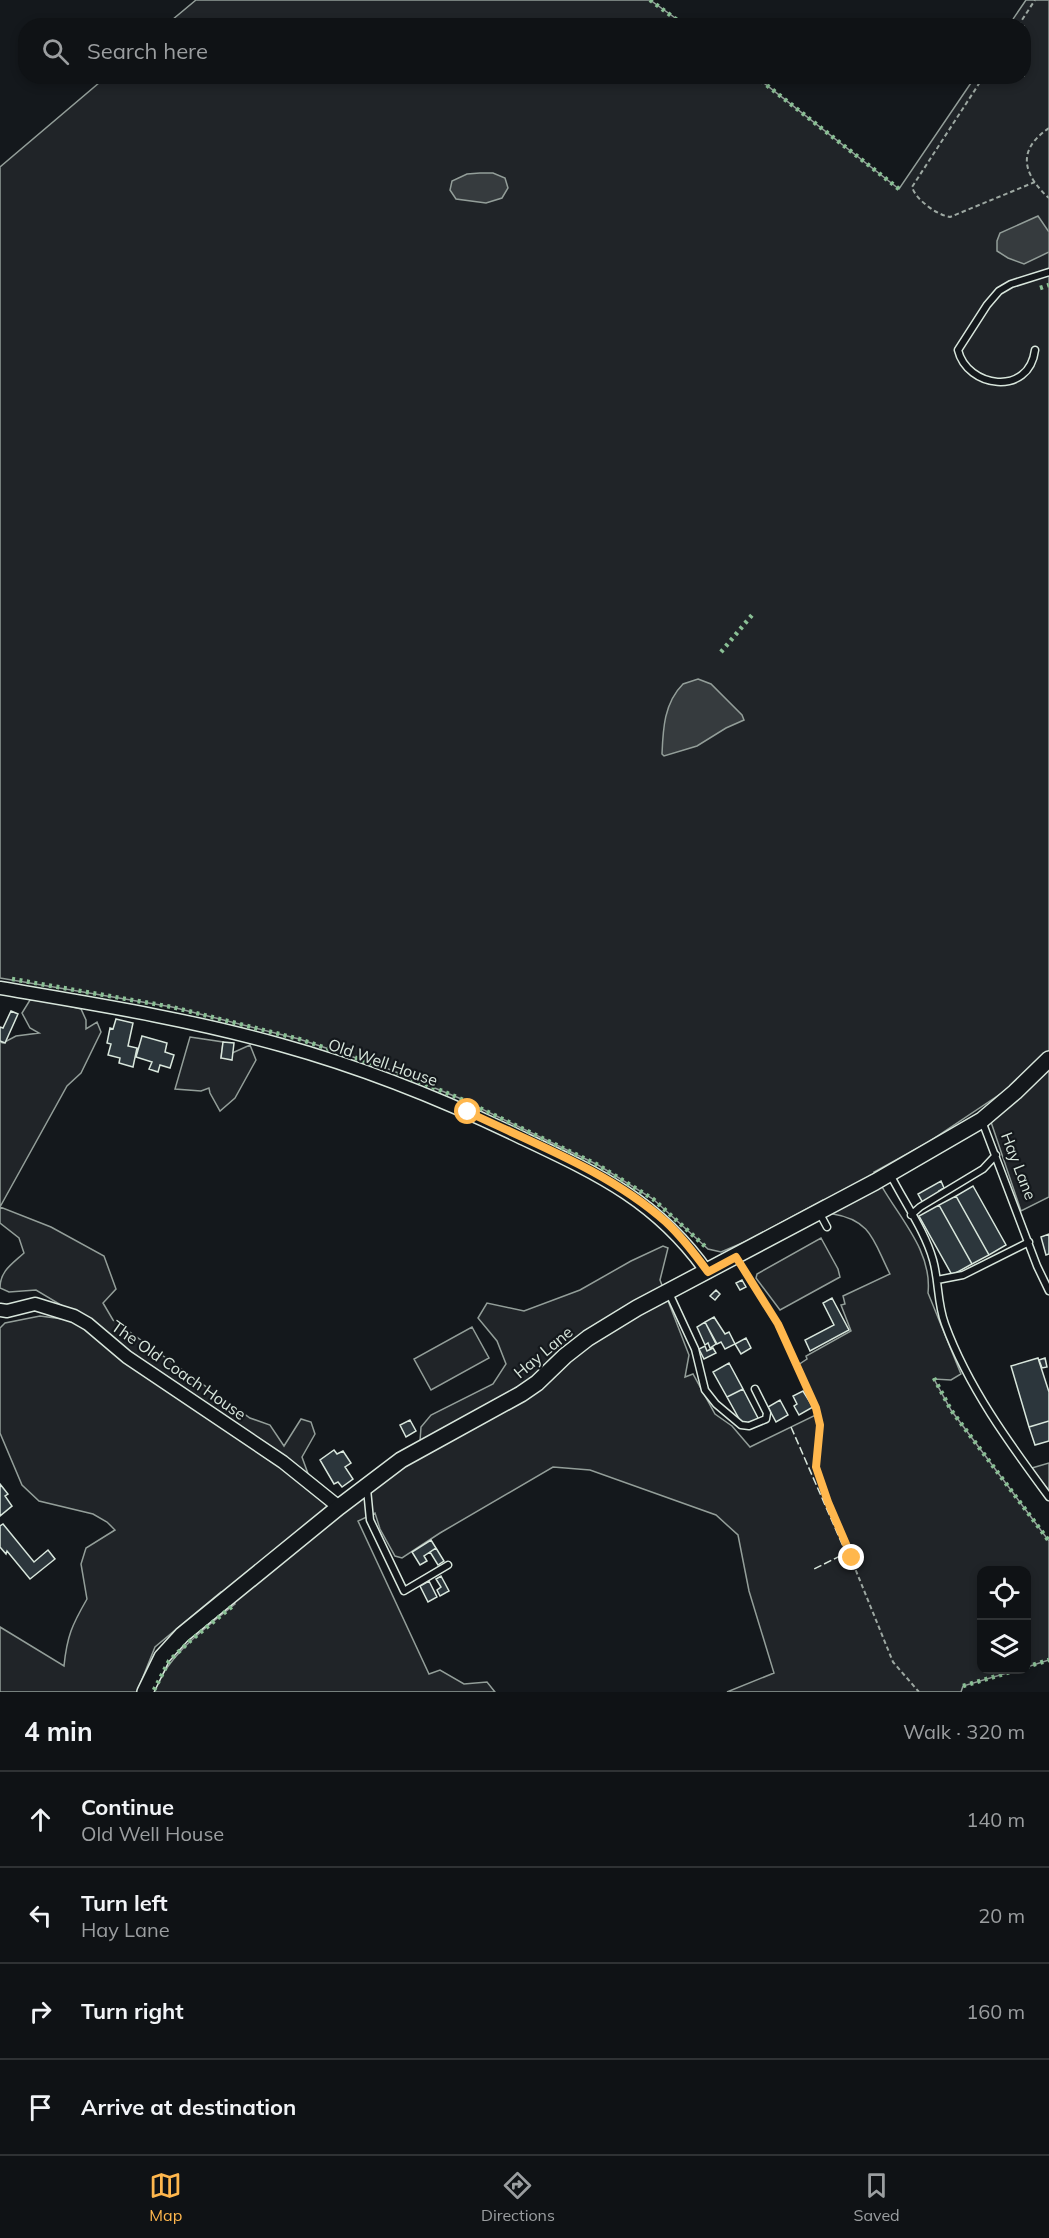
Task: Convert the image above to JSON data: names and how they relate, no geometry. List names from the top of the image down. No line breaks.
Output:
{"streets":{"street":["Old Well House","Hay Lane","The Old Coach House"]},"crossings":[["Old Well House","Hay Lane"],["Hay Lane","The Old Coach House"]],"page":{"search":"Search here","heading":["4 min","Walk · 320 m"],"list":[["Continue","Old Well House","140 m"],["Turn left","Hay Lane","20 m"],["Turn right","160 m"],"Arrive at destination"],"nav":["Map","Directions","Saved"]}}
